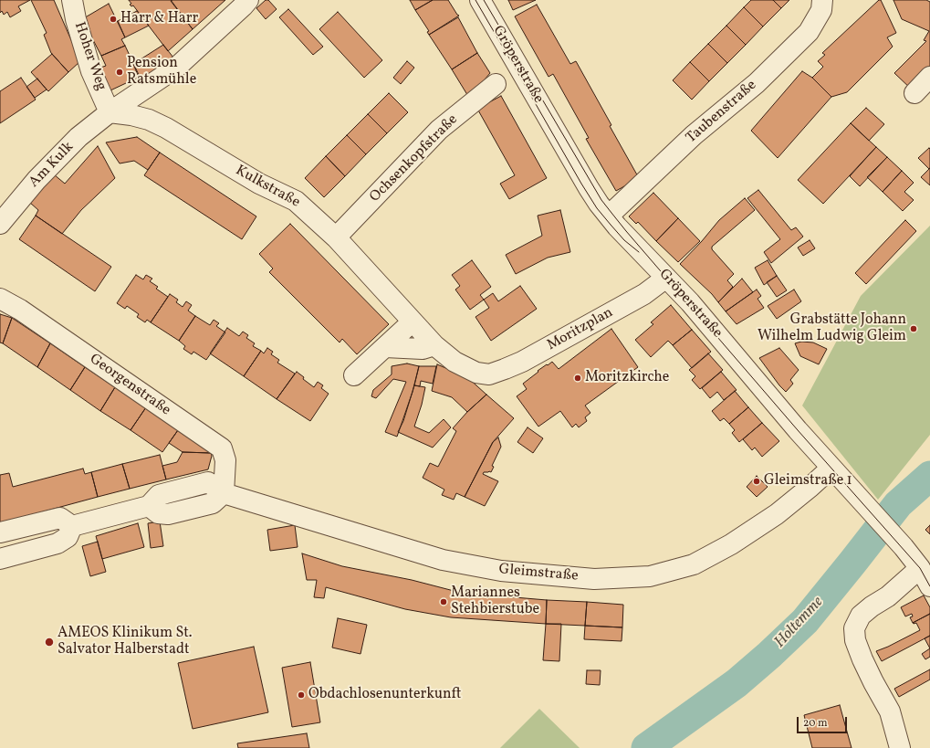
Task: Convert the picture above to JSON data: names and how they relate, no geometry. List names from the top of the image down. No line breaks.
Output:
{"streets":{"street":["Hoher Weg","Gröperstraße","Taubenstraße","Ochsenkopfstraße","Am Kulk","Kulkstraße","Moritzplan","Georgenstraße","Gleimstraße"]},"crossings":[["Hoher Weg","Am Kulk"],["Hoher Weg","Kulkstraße"],["Gröperstraße","Taubenstraße"],["Gröperstraße","Moritzplan"],["Gröperstraße","Gleimstraße"],["Ochsenkopfstraße","Kulkstraße"],["Am Kulk","Kulkstraße"],["Kulkstraße","Moritzplan"],["Georgenstraße","Gleimstraße"]],"water":["Holtemme"],"places":["Harr & Harr","Pension Ratsmühle","Grabstätte Johann Wilhelm Ludwig Gleim","Moritzkirche","Gleimstraße 1","Mariannes Stehbierstube","AMEOS Klinikum St. Salvator Halberstadt","Obdachlosenunterkunft"],"scale_bar":"20 m"}
